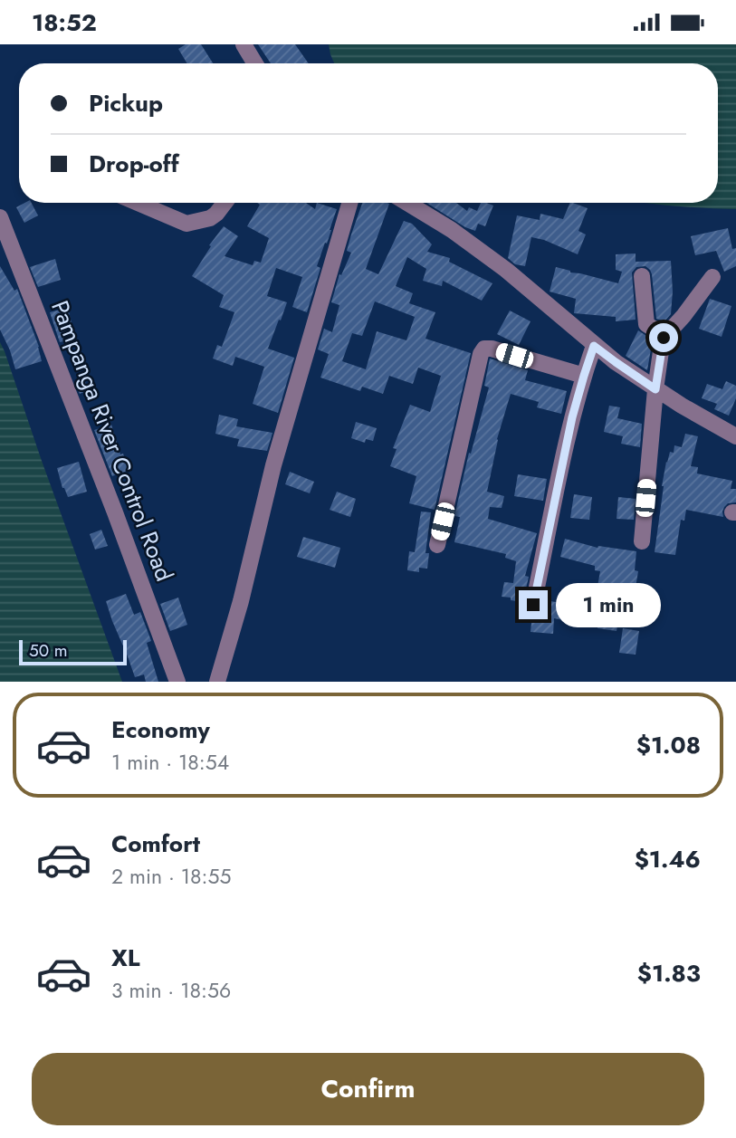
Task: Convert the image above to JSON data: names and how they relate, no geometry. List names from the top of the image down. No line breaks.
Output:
{"streets":{"street":["Pampanga River Control Road"]},"scale_bar":"50 m","page":{"status":"18:52","banner":["Pickup","Drop-off"],"bubble":"1 min","scale":"50 m","list":[{"name":"Economy","note":"1 min · 18:54","value":"$1.08"},{"name":"Comfort","note":"2 min · 18:55","value":"$1.46"},{"name":"XL","note":"3 min · 18:56","value":"$1.83"}],"buttons":"Confirm"}}
